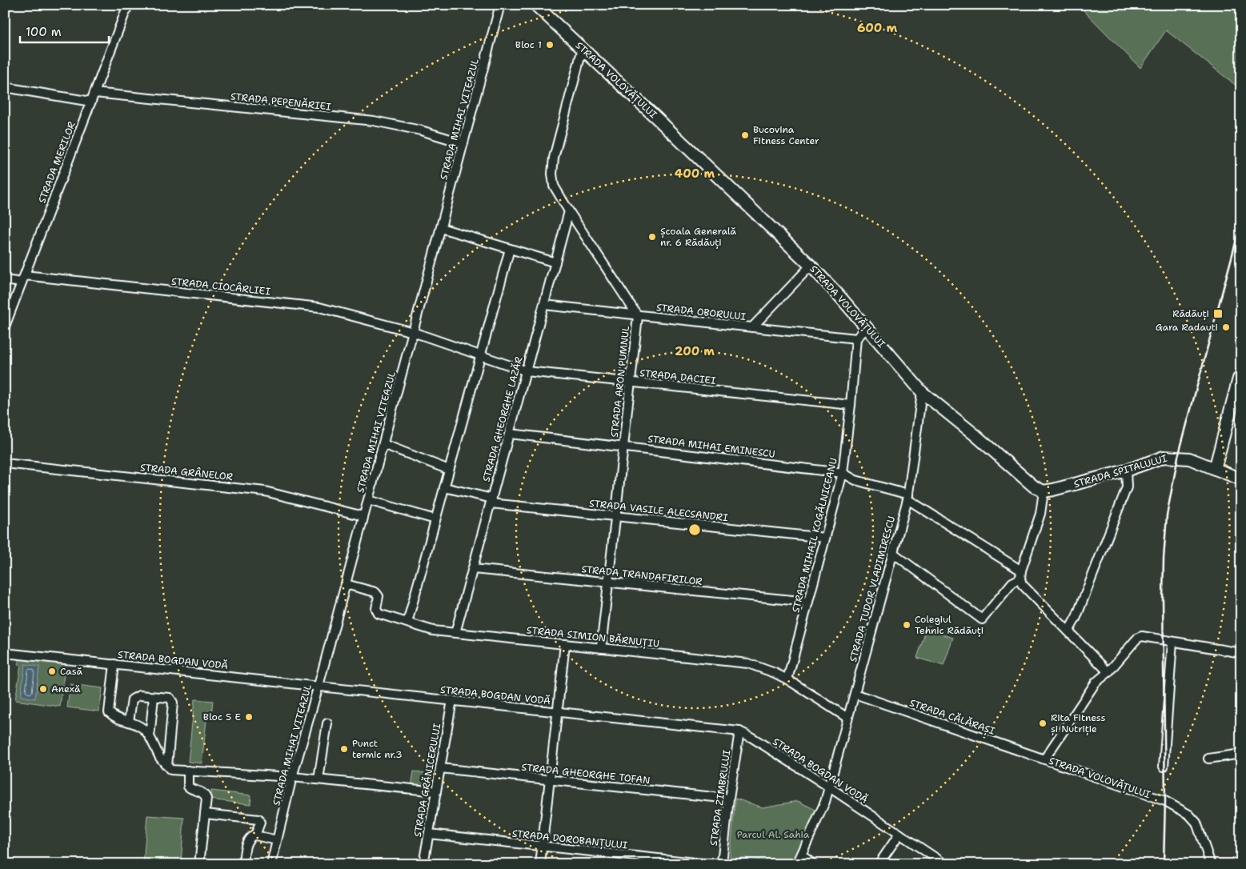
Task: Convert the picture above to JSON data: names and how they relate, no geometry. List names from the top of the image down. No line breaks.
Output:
{"streets":{"main road":["STRADA VOLOVĂȚULUI","STRADA SPITALULUI"],"street":["STRADA PEPENĂRIEI","STRADA MIHAI VITEAZUL","STRADA MERILOR","STRADA CIOCÂRLIEI","STRADA OBORULUI","STRADA DACIEI","STRADA ARON PUMNUL","STRADA GHEORGHE LAZĂR","STRADA MIHAI EMINESCU","STRADA GRÂNELOR","STRADA VASILE ALECSANDRI","STRADA MIHAIL KOGĂLNICEANU","STRADA TRANDAFIRILOR","STRADA TUDOR VLADIMIRESCU","STRADA SIMION BĂRNUȚIU","STRADA BOGDAN VODĂ","STRADA CĂLĂRAȘI","STRADA GHEORGHE TOFAN","STRADA GRĂNICERULUI","STRADA ZIMBRULUI","STRADA DOROBANȚULUI"]},"crossings":[["STRADA VOLOVĂȚULUI","STRADA ARON PUMNUL"],["STRADA VOLOVĂȚULUI","STRADA SPITALULUI"],["STRADA VOLOVĂȚULUI","STRADA TUDOR VLADIMIRESCU"],["STRADA VOLOVĂȚULUI","STRADA CĂLĂRAȘI"],["STRADA PEPENĂRIEI","STRADA MIHAI VITEAZUL"],["STRADA PEPENĂRIEI","STRADA MERILOR"],["STRADA MIHAI VITEAZUL","STRADA CIOCÂRLIEI"],["STRADA MIHAI VITEAZUL","STRADA GRÂNELOR"],["STRADA MIHAI VITEAZUL","STRADA SIMION BĂRNUȚIU"],["STRADA MIHAI VITEAZUL","STRADA BOGDAN VODĂ"],["STRADA MERILOR","STRADA CIOCÂRLIEI"],["STRADA CIOCÂRLIEI","STRADA DACIEI"],["STRADA OBORULUI","STRADA ARON PUMNUL"],["STRADA OBORULUI","STRADA GHEORGHE LAZĂR"],["STRADA OBORULUI","STRADA MIHAIL KOGĂLNICEANU"],["STRADA DACIEI","STRADA ARON PUMNUL"],["STRADA DACIEI","STRADA GHEORGHE LAZĂR"],["STRADA DACIEI","STRADA MIHAIL KOGĂLNICEANU"],["STRADA ARON PUMNUL","STRADA GHEORGHE LAZĂR"],["STRADA ARON PUMNUL","STRADA MIHAI EMINESCU"],["STRADA ARON PUMNUL","STRADA VASILE ALECSANDRI"],["STRADA ARON PUMNUL","STRADA TRANDAFIRILOR"],["STRADA ARON PUMNUL","STRADA SIMION BĂRNUȚIU"],["STRADA GHEORGHE LAZĂR","STRADA MIHAI EMINESCU"],["STRADA GHEORGHE LAZĂR","STRADA VASILE ALECSANDRI"],["STRADA GHEORGHE LAZĂR","STRADA TRANDAFIRILOR"],["STRADA GHEORGHE LAZĂR","STRADA SIMION BĂRNUȚIU"],["STRADA MIHAI EMINESCU","STRADA MIHAIL KOGĂLNICEANU"],["STRADA MIHAI EMINESCU","STRADA TUDOR VLADIMIRESCU"],["STRADA VASILE ALECSANDRI","STRADA MIHAIL KOGĂLNICEANU"],["STRADA MIHAIL KOGĂLNICEANU","STRADA TRANDAFIRILOR"],["STRADA MIHAIL KOGĂLNICEANU","STRADA SIMION BĂRNUȚIU"],["STRADA TUDOR VLADIMIRESCU","STRADA SIMION BĂRNUȚIU"],["STRADA TUDOR VLADIMIRESCU","STRADA BOGDAN VODĂ"],["STRADA TUDOR VLADIMIRESCU","STRADA CĂLĂRAȘI"],["STRADA BOGDAN VODĂ","STRADA GRĂNICERULUI"],["STRADA BOGDAN VODĂ","STRADA ZIMBRULUI"],["STRADA GHEORGHE TOFAN","STRADA GRĂNICERULUI"],["STRADA GHEORGHE TOFAN","STRADA ZIMBRULUI"],["STRADA GRĂNICERULUI","STRADA DOROBANȚULUI"]],"parks":["Parcul Al. Sahia"],"places":{"other":["Bloc 1","Bucovina Fitness Center","Școala Generală nr. 6 Rădăuți","Gara Radauti","Colegiul Tehnic Rădăuți","Casă","Anexă","Bloc 5 E","Rita Fitness și Nutriție","Punct termic nr.3"],"transit":["Rădăuți"]},"scale_bar":"100 m","rings":["600 m","400 m","200 m"]}
